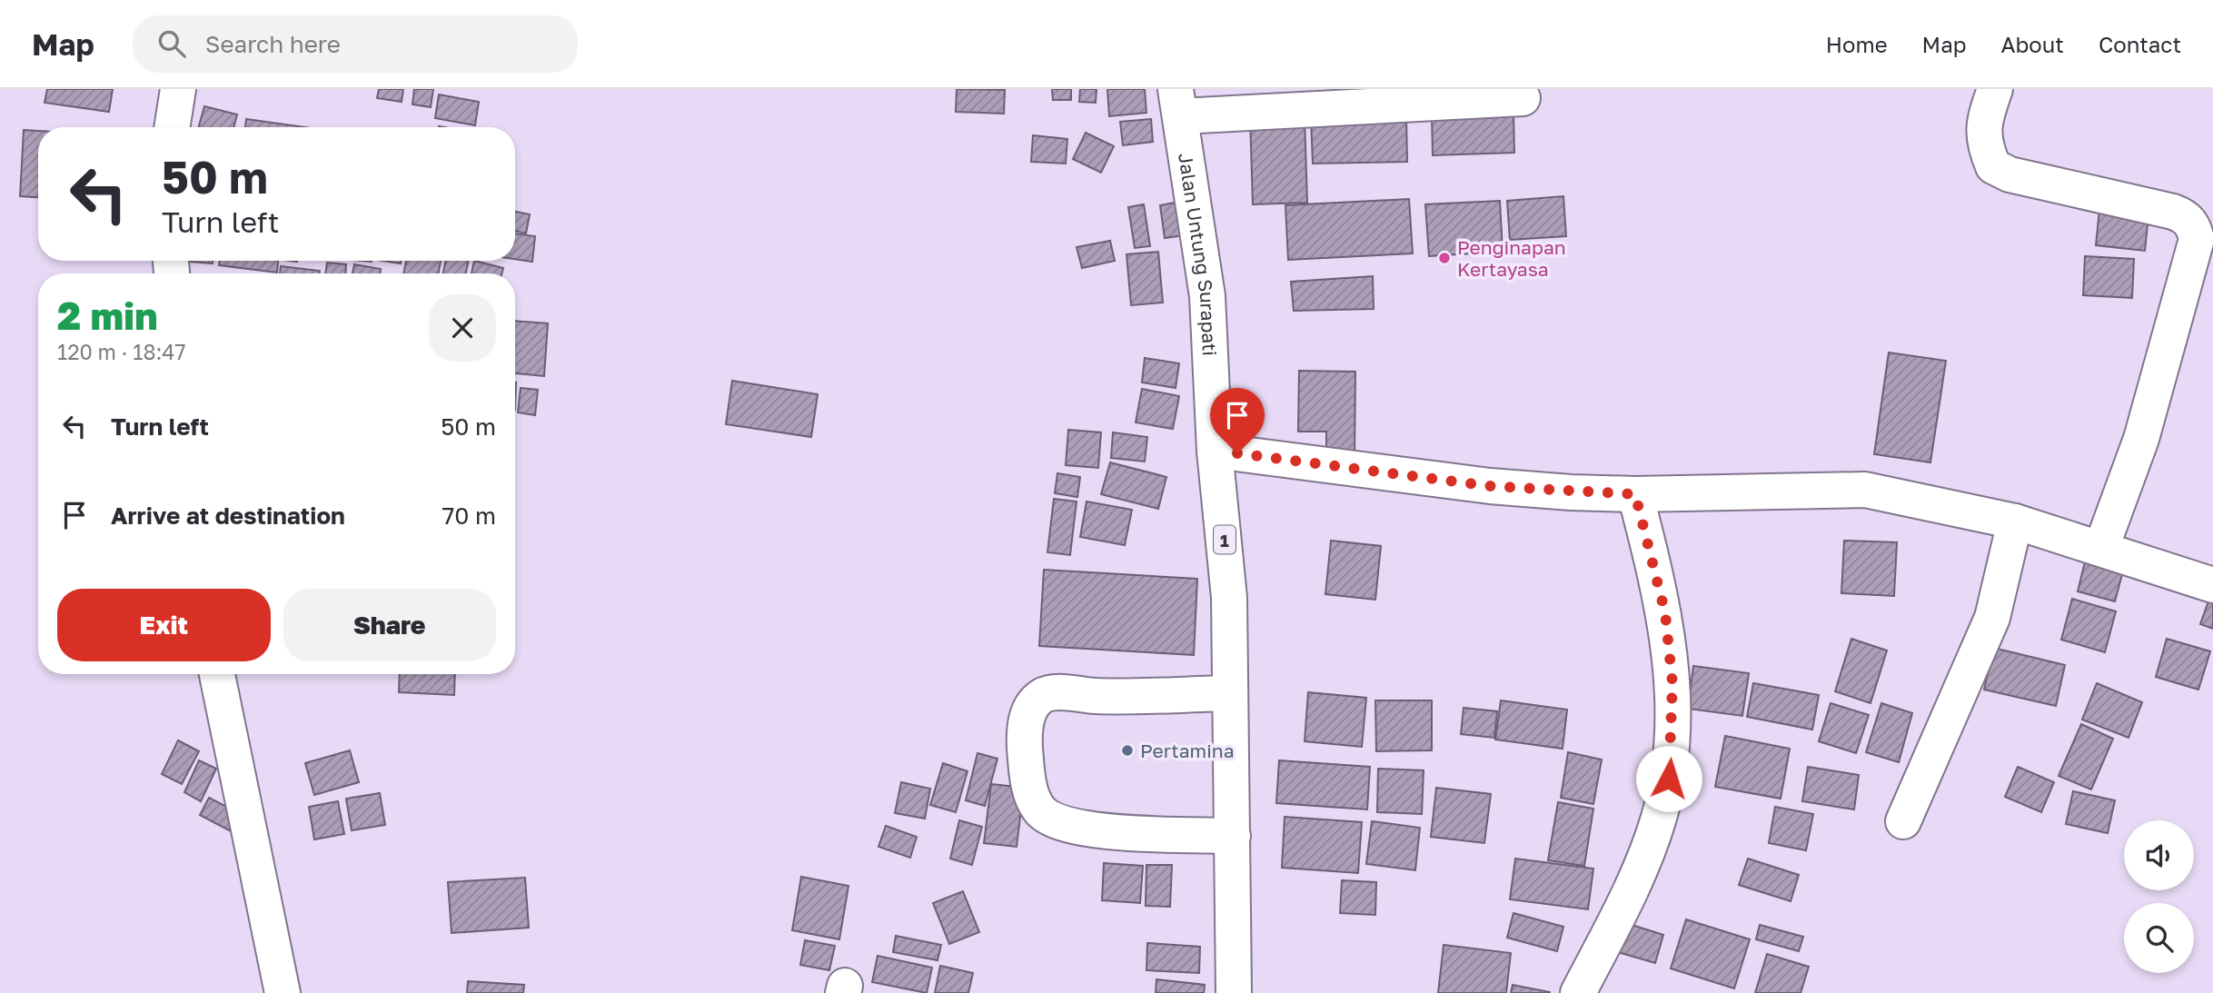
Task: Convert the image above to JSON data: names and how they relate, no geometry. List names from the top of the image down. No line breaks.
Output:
{"streets":{"main road":["Jalan Untung Surapati","1"]},"places":["Penginapan Kertayasa","Pertamina"],"page":{"header":"Map","search":"Search here","nav":["Home","Map","About","Contact"],"turn":["50 m","Turn left"],"heading":["2 min","120 m · 18:47"],"list":[{"name":"Turn left","value":"50 m"},{"name":"Arrive at destination","value":"70 m"}],"buttons":["Exit","Share"]}}
